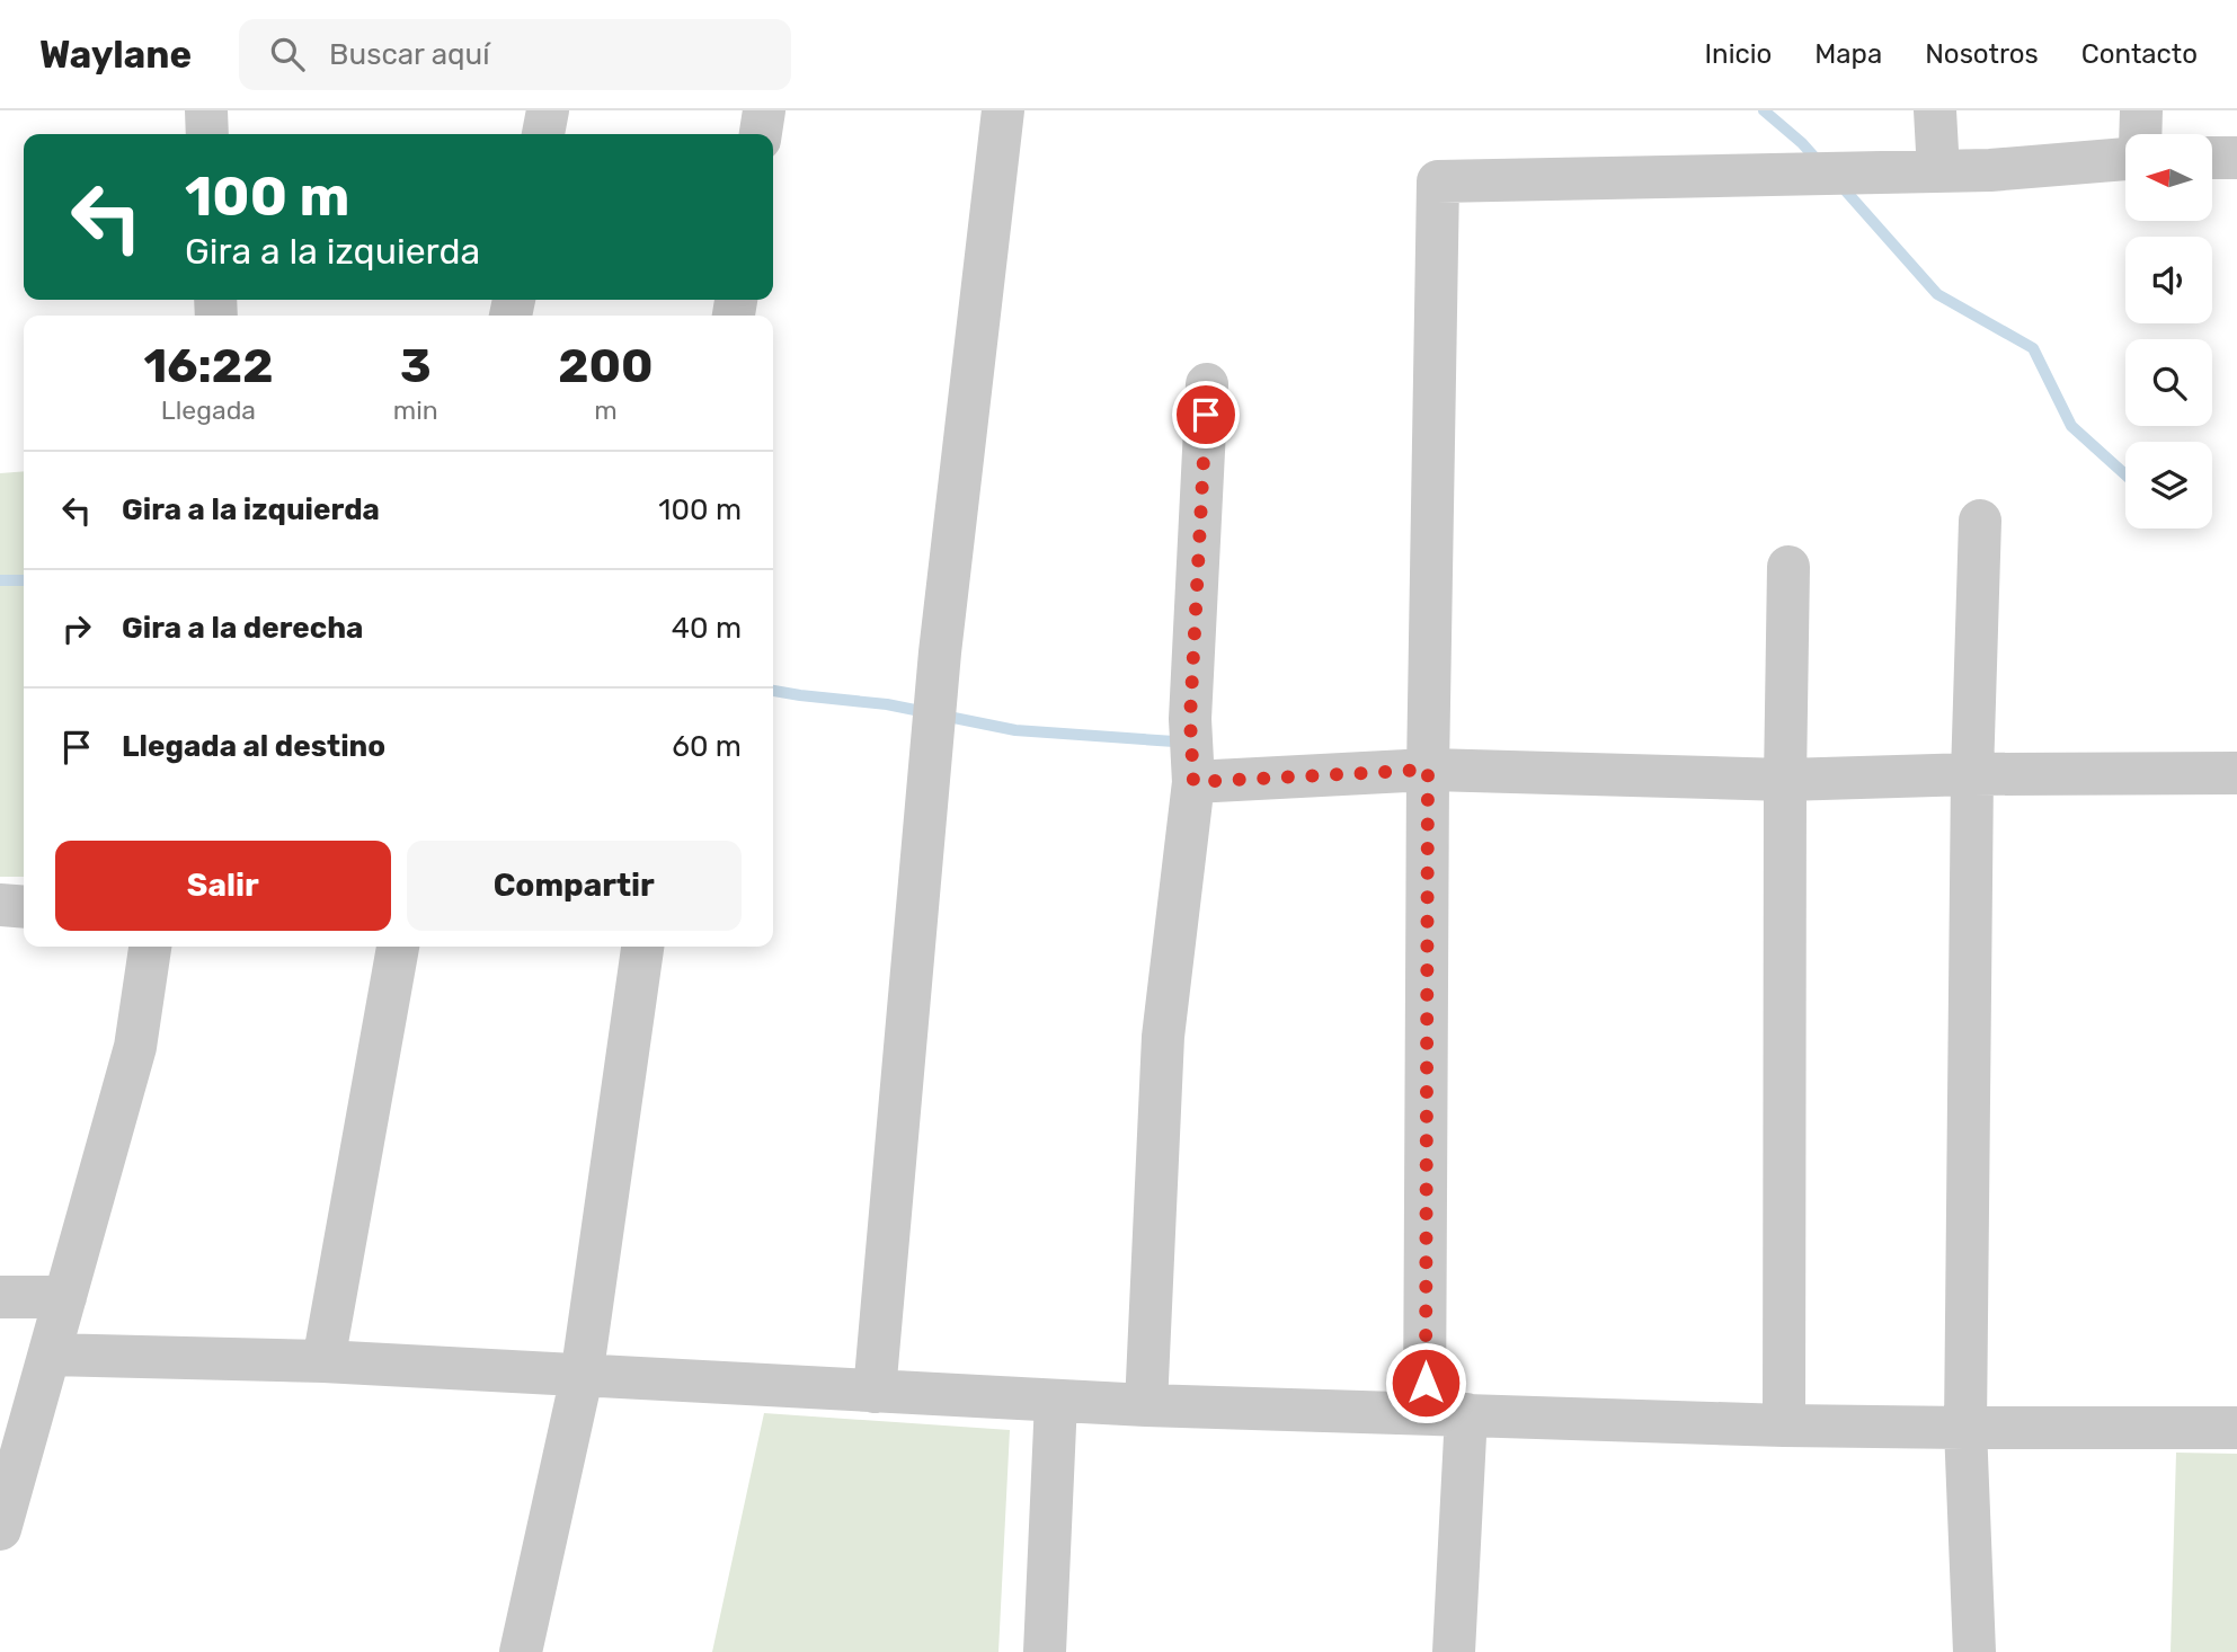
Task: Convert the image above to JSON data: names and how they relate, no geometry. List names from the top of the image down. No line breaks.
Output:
{"north":"left","page":{"header":"Waylane","search":"Buscar aquí","nav":["Inicio","Mapa","Nosotros","Contacto"],"turn":["100 m","Gira a la izquierda"],"eta":["16:22","Llegada","3","min","200","m"],"list":[{"name":"Gira a la izquierda","value":"100 m"},{"name":"Gira a la derecha","value":"40 m"},{"name":"Llegada al destino","value":"60 m"}],"buttons":["Salir","Compartir"]}}
